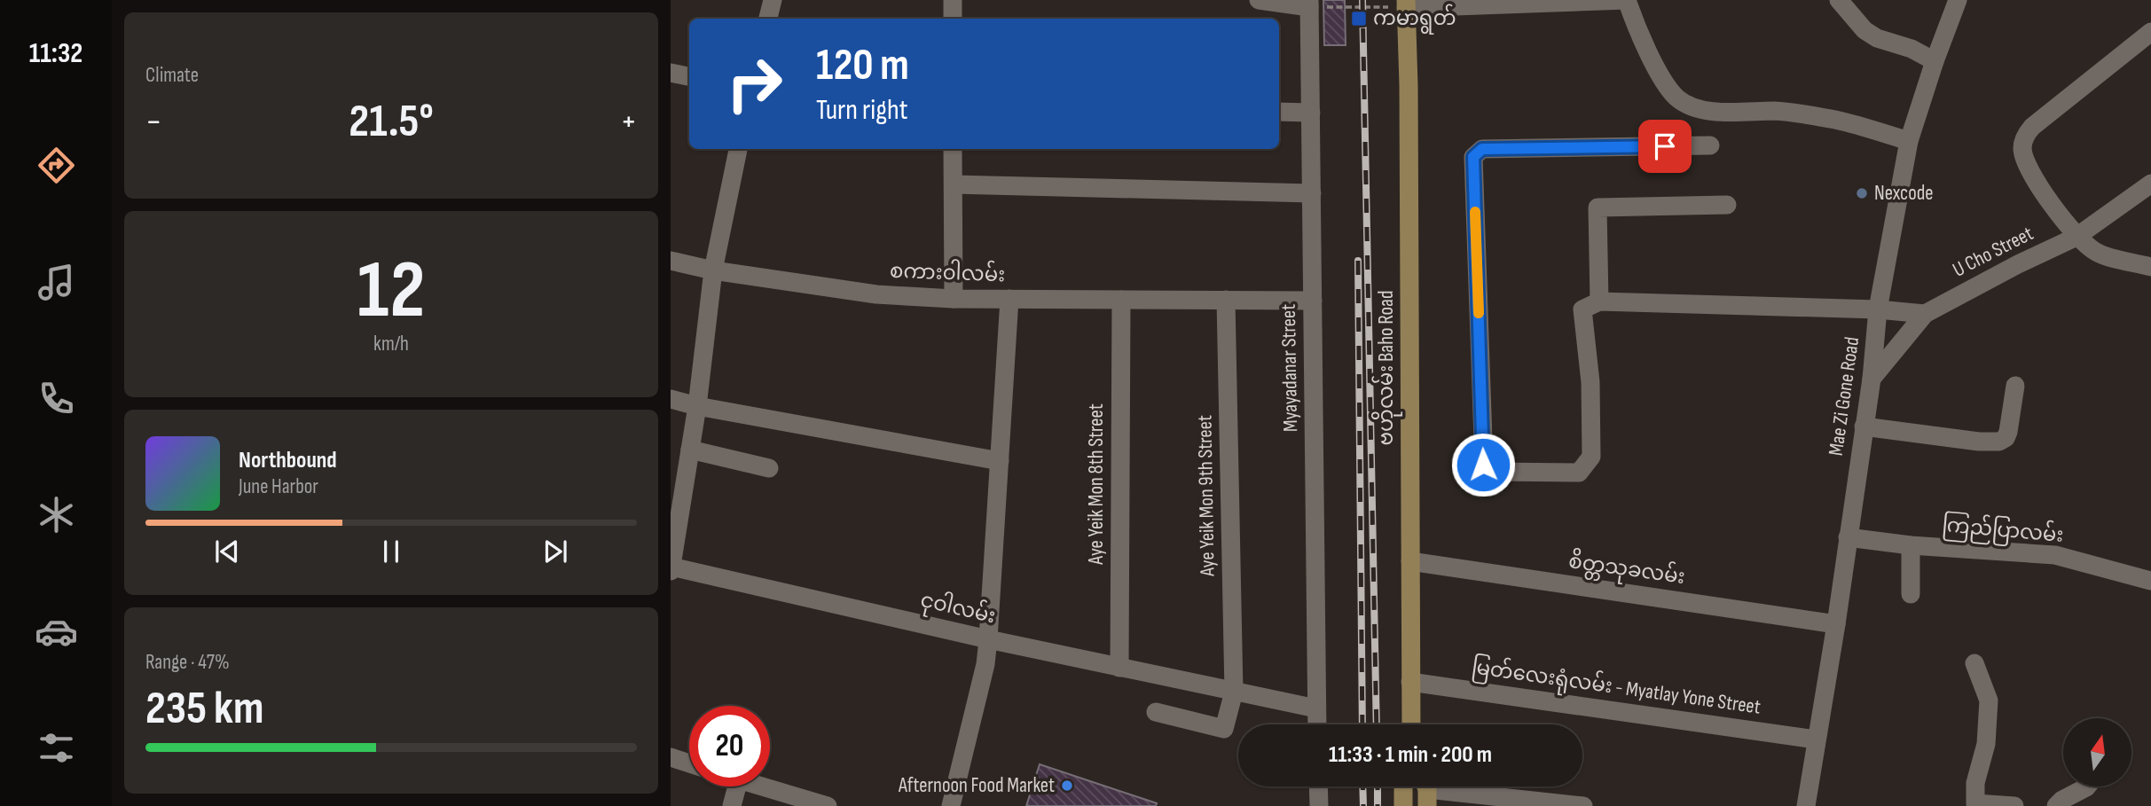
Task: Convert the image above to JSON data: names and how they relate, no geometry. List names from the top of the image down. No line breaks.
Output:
{"streets":{"main road":["ဗဟိုလမ်း Baho Road"],"street":["U Cho Street","စကား၀ါလမ်း","Myayadanar Street","Mae Zi Gone Road","Aye Yeik Mon 8th Street","Aye Yeik Mon 9th Street","ကြည်ပြာလမ်း","စိတ္တသုခလမ်း","ငုဝါလမ်း","မြတ်လေးရုံလမ်း - Myatlay Yone Street"]},"crossings":[["U Cho Street","Mae Zi Gone Road"],["စကား၀ါလမ်း","Myayadanar Street"],["စကား၀ါလမ်း","Aye Yeik Mon 8th Street"],["စကား၀ါလမ်း","Aye Yeik Mon 9th Street"],["Myayadanar Street","ငုဝါလမ်း"],["ဗဟိုလမ်း Baho Road","စိတ္တသုခလမ်း"],["ဗဟိုလမ်း Baho Road","မြတ်လေးရုံလမ်း - Myatlay Yone Street"],["Mae Zi Gone Road","ကြည်ပြာလမ်း"],["Mae Zi Gone Road","စိတ္တသုခလမ်း"],["Mae Zi Gone Road","မြတ်လေးရုံလမ်း - Myatlay Yone Street"],["Aye Yeik Mon 8th Street","ငုဝါလမ်း"],["Aye Yeik Mon 9th Street","ငုဝါလမ်း"]],"places":{"transit":["ကမာရွတ်"],"other":["Nexcode","Afternoon Food Market"]},"north":"top","page":{"tabs":"11:32","tile":["Climate",["12","km/h"],["Range · 47%","235 km"]],"turn":["120 m","Turn right"],"heat":["−","21.5°","+"],"song":["Northbound","June Harbor"],"limit":"20","trip":"11:33 · 1 min · 200 m"}}
